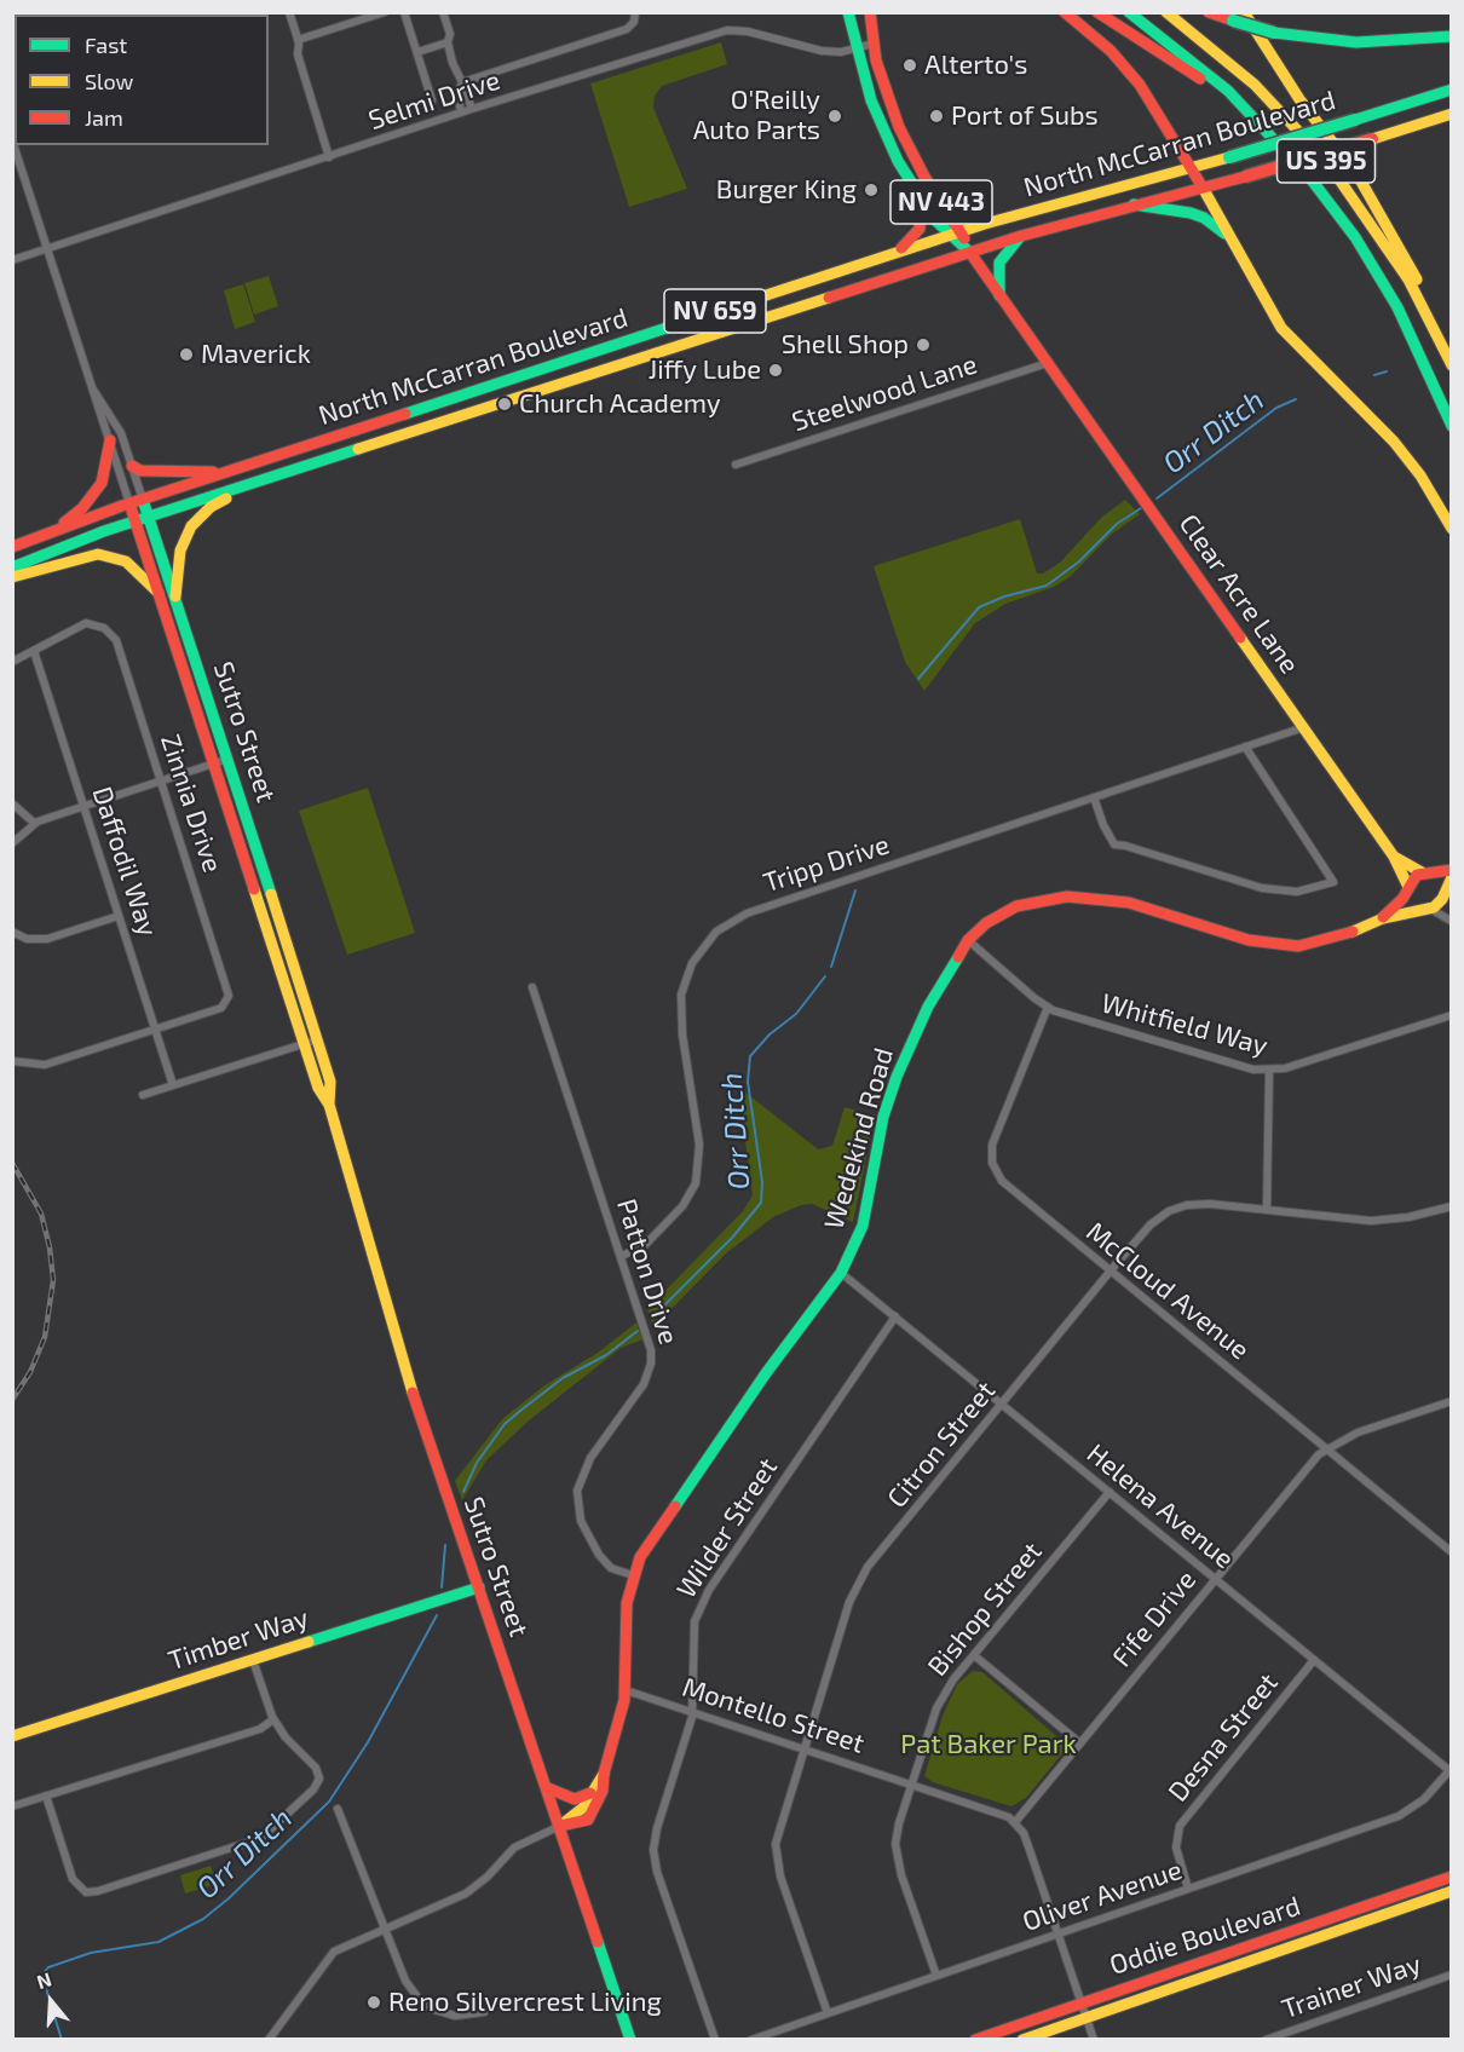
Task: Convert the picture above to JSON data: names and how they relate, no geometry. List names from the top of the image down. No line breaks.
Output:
{"streets":{"main road":["North McCarran Boulevard","US 395","NV 443","NV 659","Clear Acre Lane","Sutro Street","Wedekind Road","Timber Way","Oddie Boulevard"],"street":["Selmi Drive","Steelwood Lane","Zinnia Drive","Daffodil Way","Tripp Drive","Whitfield Way","Patton Drive","McCloud Avenue","Citron Street","Helena Avenue","Wilder Street","Bishop Street","Fife Drive","Montello Street","Desna Street","Oliver Avenue","Trainer Way"]},"crossings":[["Selmi Drive","Clear Acre Lane"],["Selmi Drive","Sutro Street"],["North McCarran Boulevard","Clear Acre Lane"],["North McCarran Boulevard","Sutro Street"],["Steelwood Lane","Clear Acre Lane"],["Clear Acre Lane","Tripp Drive"],["Clear Acre Lane","Wedekind Road"],["Sutro Street","Wedekind Road"],["Sutro Street","Timber Way"],["Zinnia Drive","Daffodil Way"],["Tripp Drive","Patton Drive"],["Whitfield Way","Wedekind Road"],["Whitfield Way","McCloud Avenue"],["Wedekind Road","Patton Drive"],["Wedekind Road","Helena Avenue"],["Wedekind Road","Montello Street"],["McCloud Avenue","Citron Street"],["McCloud Avenue","Fife Drive"],["Citron Street","Helena Avenue"],["Citron Street","Montello Street"],["Citron Street","Oliver Avenue"],["Helena Avenue","Wilder Street"],["Helena Avenue","Bishop Street"],["Helena Avenue","Fife Drive"],["Helena Avenue","Desna Street"],["Helena Avenue","Oliver Avenue"],["Wilder Street","Montello Street"],["Bishop Street","Montello Street"],["Bishop Street","Oliver Avenue"],["Fife Drive","Montello Street"],["Desna Street","Oliver Avenue"]],"water":["Orr Ditch"],"parks":["Pat Baker Park"],"places":["Alterto's","O'Reilly Auto Parts","Port of Subs","Burger King","Shell Shop","Maverick","Jiffy Lube","Church Academy","Reno Silvercrest Living"],"legend":["Fast","Slow","Jam"],"north":"top"}
